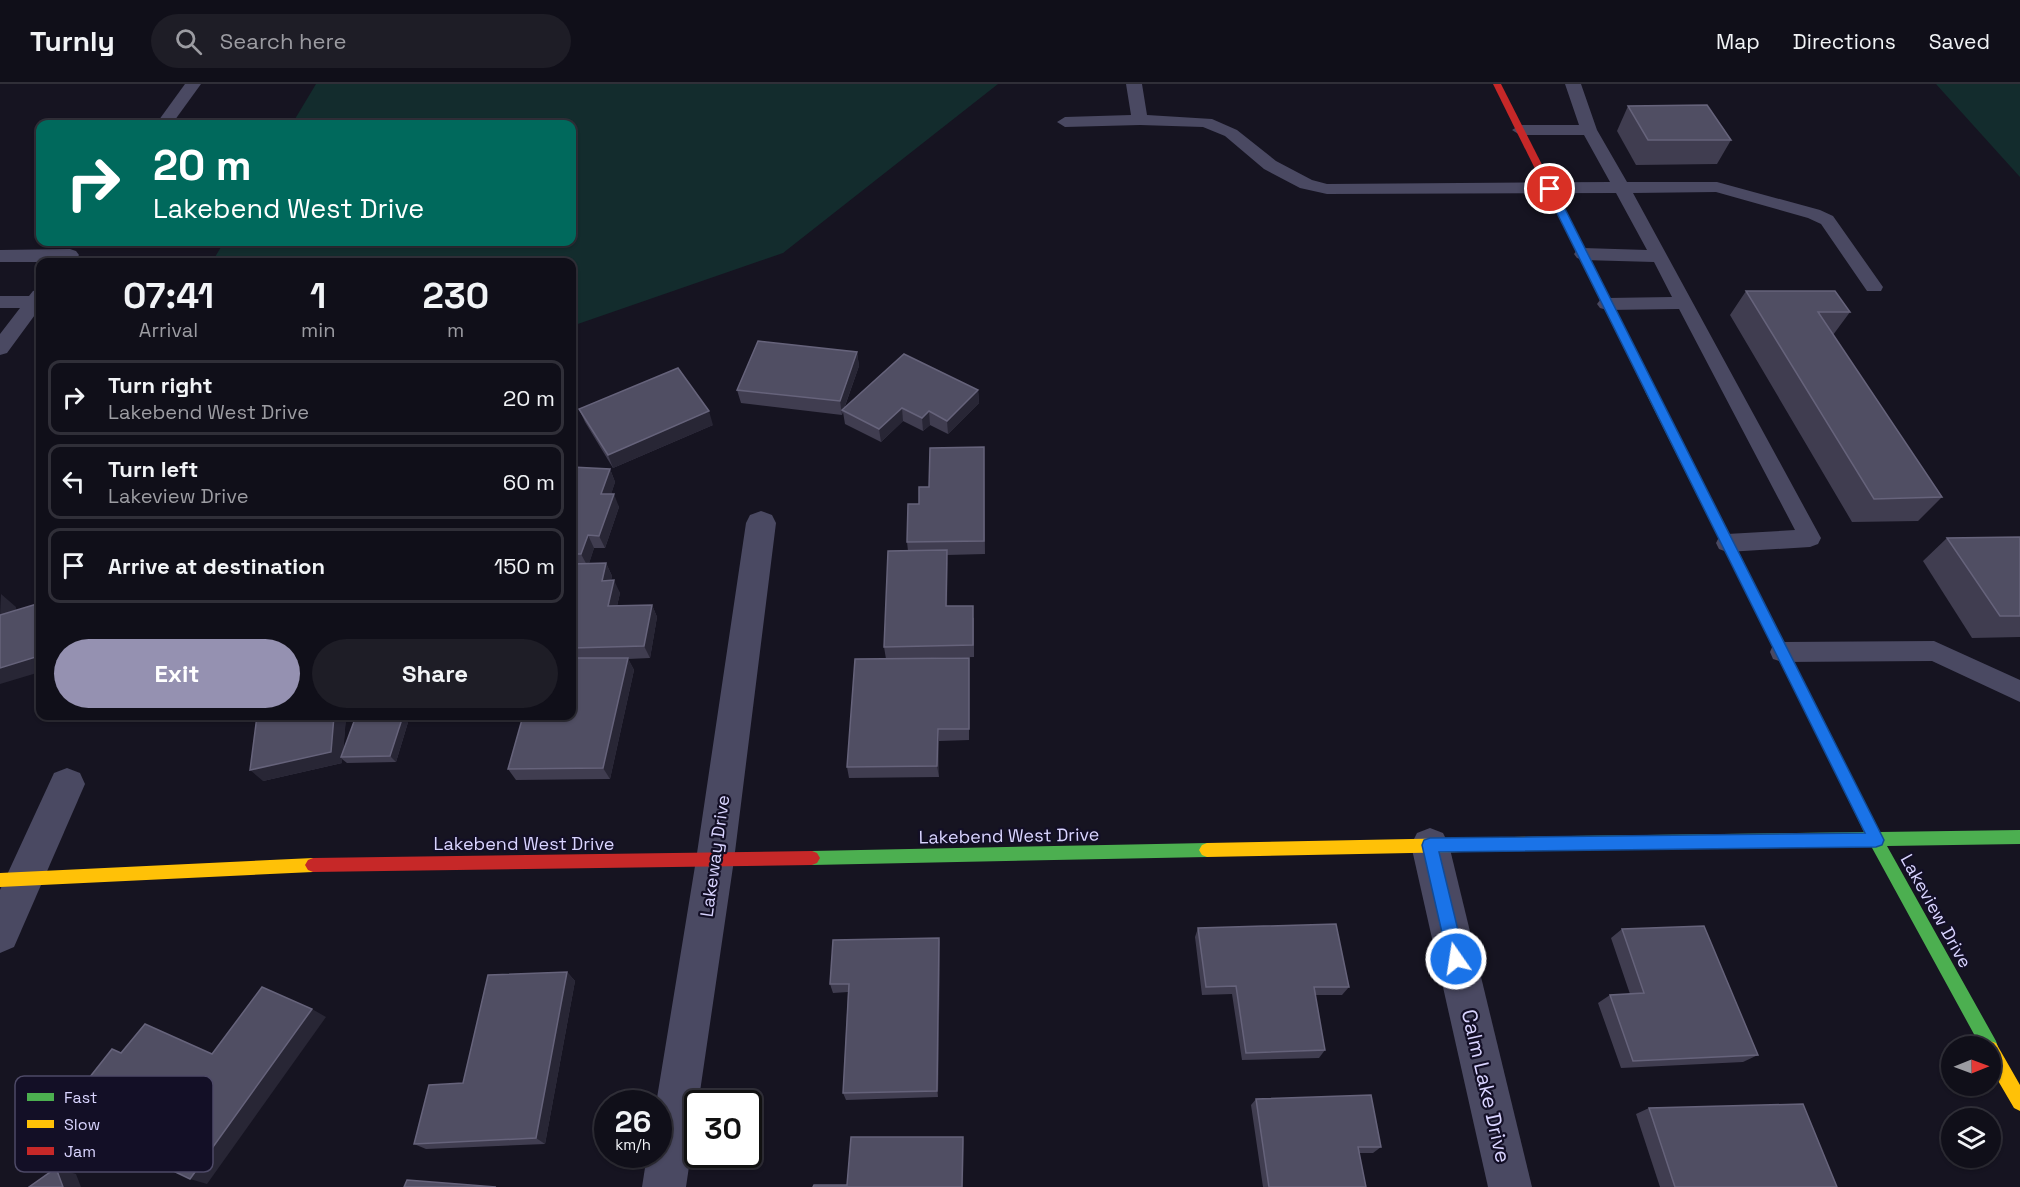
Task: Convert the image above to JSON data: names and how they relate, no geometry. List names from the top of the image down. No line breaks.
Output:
{"streets":{"street":["Lakebend West Drive","Lakeway Drive","Lakeview Drive","Calm Lake Drive"]},"crossings":[["Lakebend West Drive","Lakeway Drive"],["Lakebend West Drive","Lakeview Drive"],["Lakebend West Drive","Calm Lake Drive"]],"legend":["Fast","Slow","Jam"],"north":"right","page":{"header":"Turnly","search":"Search here","nav":["Map","Directions","Saved"],"turn":["20 m","Lakebend West Drive"],"eta":["07:41","Arrival","1","min","230","m"],"list":[{"name":"Turn right","note":"Lakebend West Drive","value":"20 m"},{"name":"Turn left","note":"Lakeview Drive","value":"60 m"},{"name":"Arrive at destination","value":"150 m"}],"buttons":["Exit","Share"],"speed":"26 km/h","limit":"30"}}
